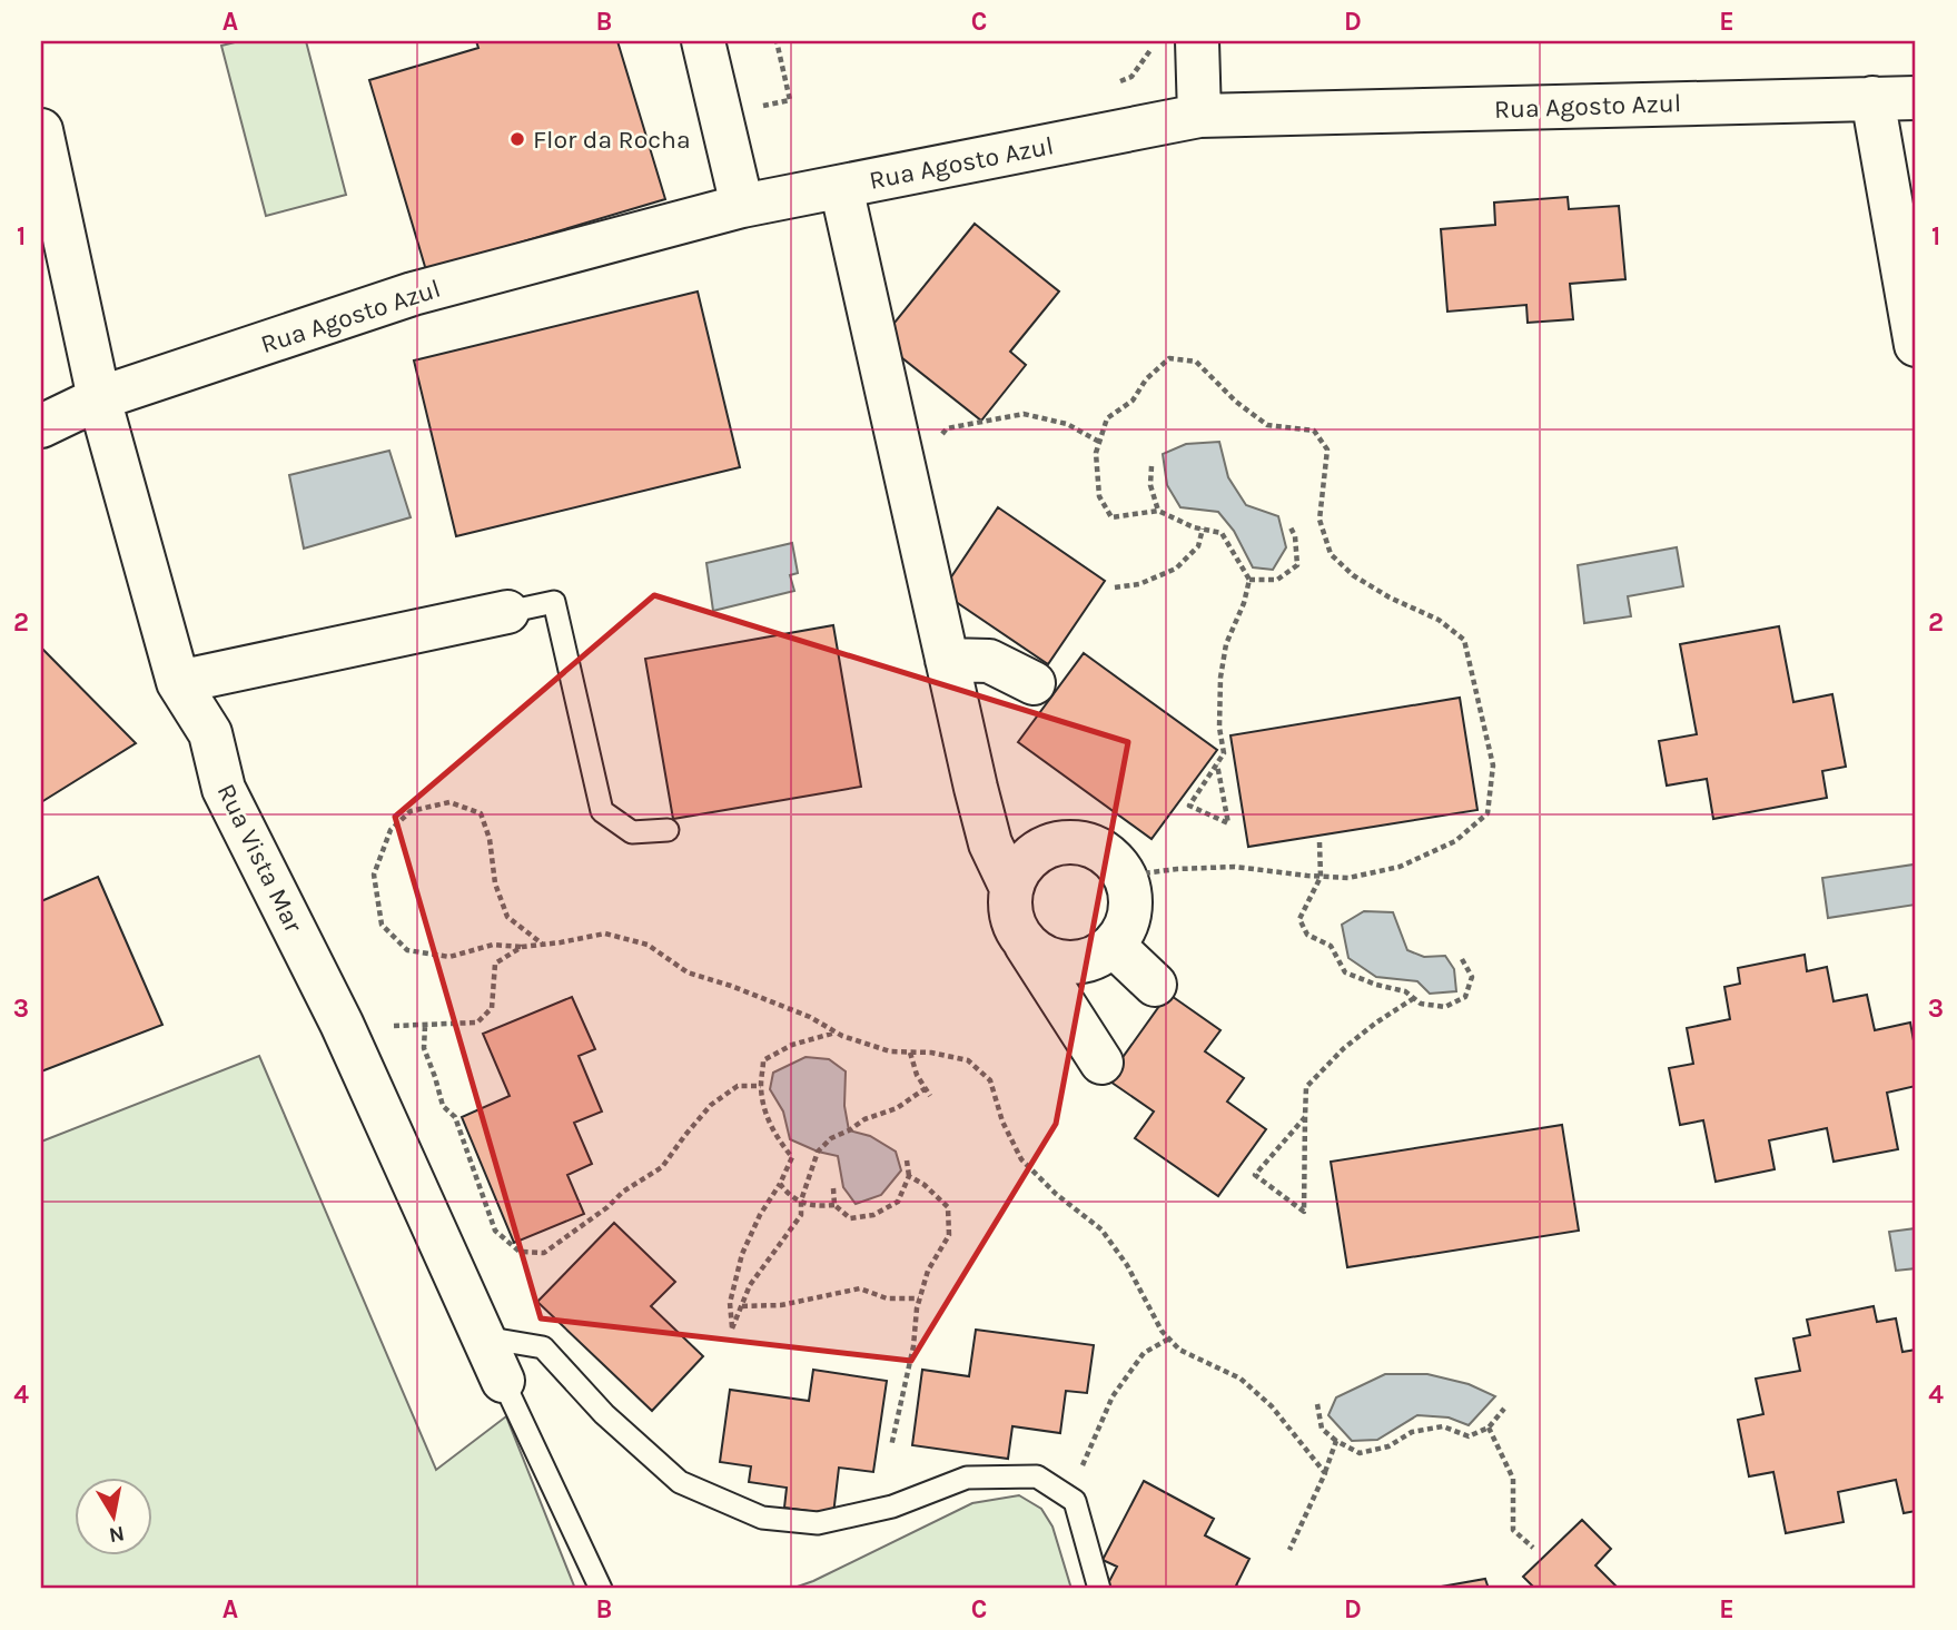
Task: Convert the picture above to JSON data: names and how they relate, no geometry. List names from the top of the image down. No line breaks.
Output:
{"streets":{"street":["Rua Agosto Azul","Rua Vista Mar"]},"crossings":[["Rua Agosto Azul","Rua Vista Mar"]],"places":["Flor da Rocha"],"north":"bottom","grid":{"columns":["A","B","C","D","E"],"rows":["1","2","3","4"]}}
